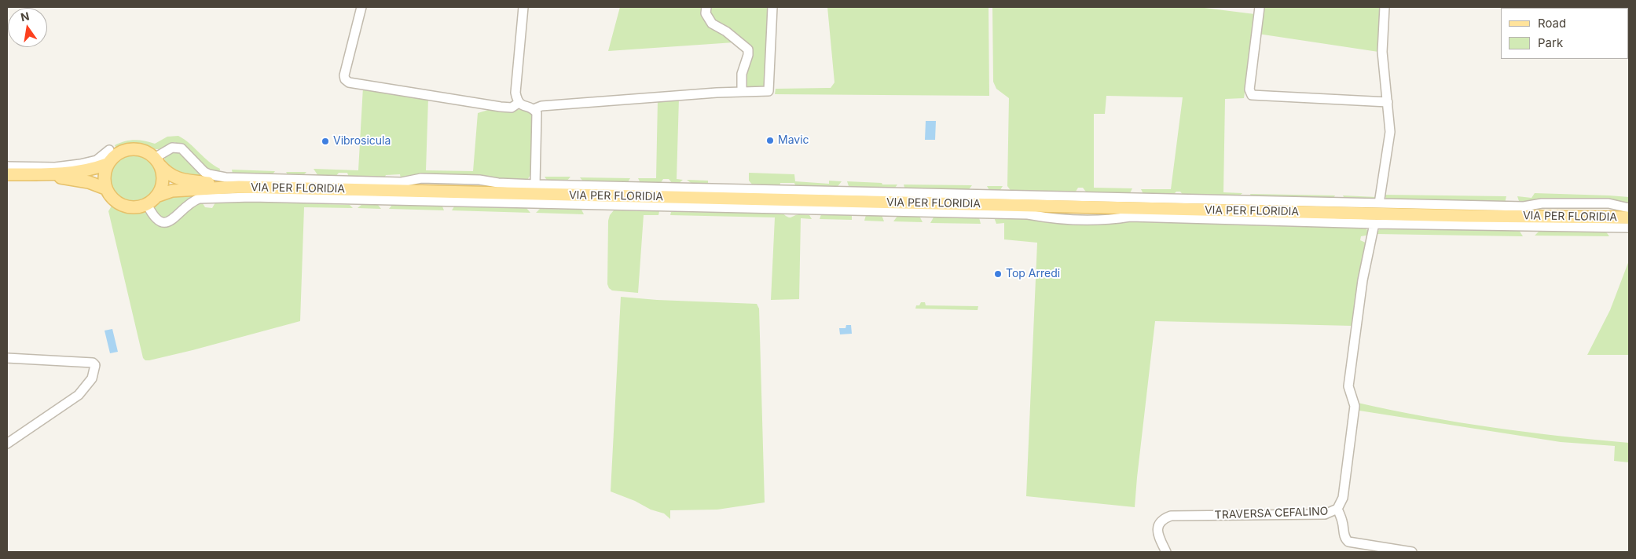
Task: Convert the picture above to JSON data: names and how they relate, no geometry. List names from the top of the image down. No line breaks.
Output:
{"streets":{"main road":["VIA PER FLORIDIA"],"street":["TRAVERSA CEFALINO"]},"places":["Mavic","Vibrosicula","Top Arredi"],"legend":["Road","Park"],"north":"top"}
